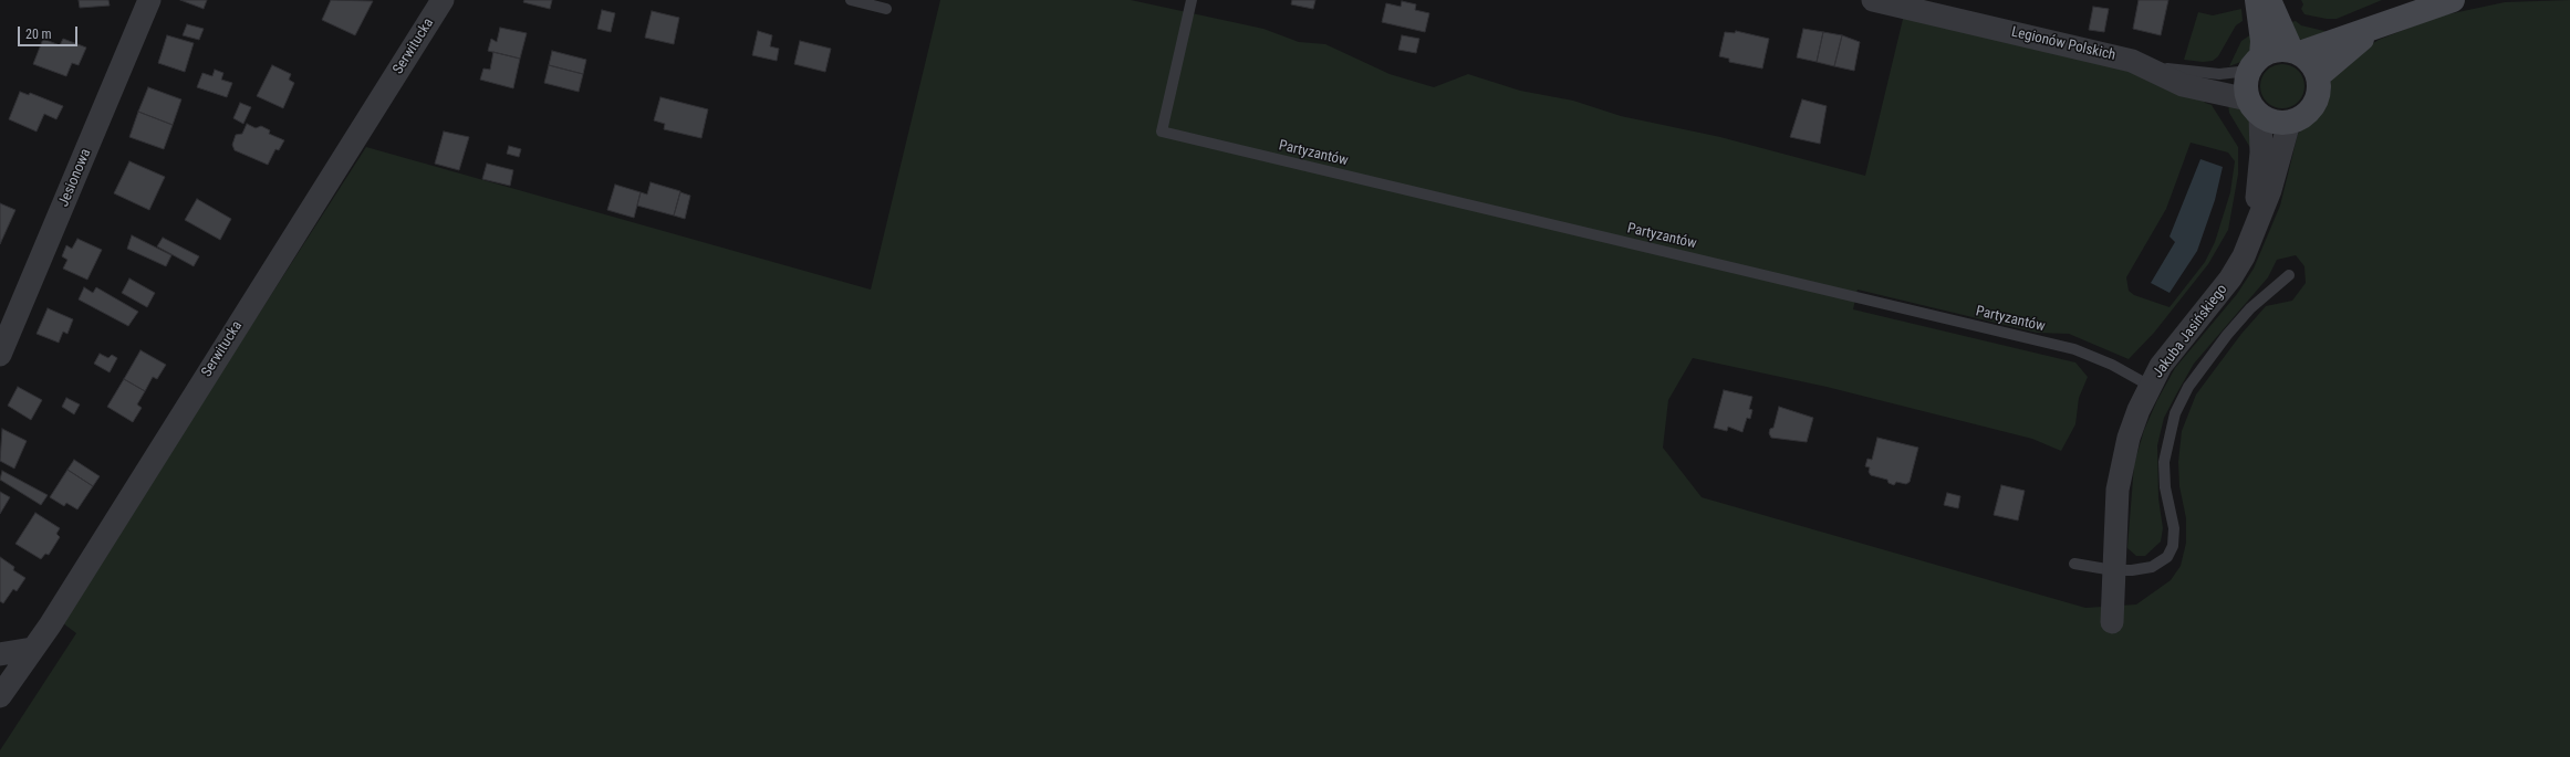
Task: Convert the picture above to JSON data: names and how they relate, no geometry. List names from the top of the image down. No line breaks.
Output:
{"streets":{"street":["Legionów Polskich","Serwitucka","Jesionowa","Jakuba Jasińskiego"],"lane":["Partyzantów"]},"crossings":[["Legionów Polskich","Jakuba Jasińskiego"],["Partyzantów","Jakuba Jasińskiego"]],"scale_bar":"20 m"}
